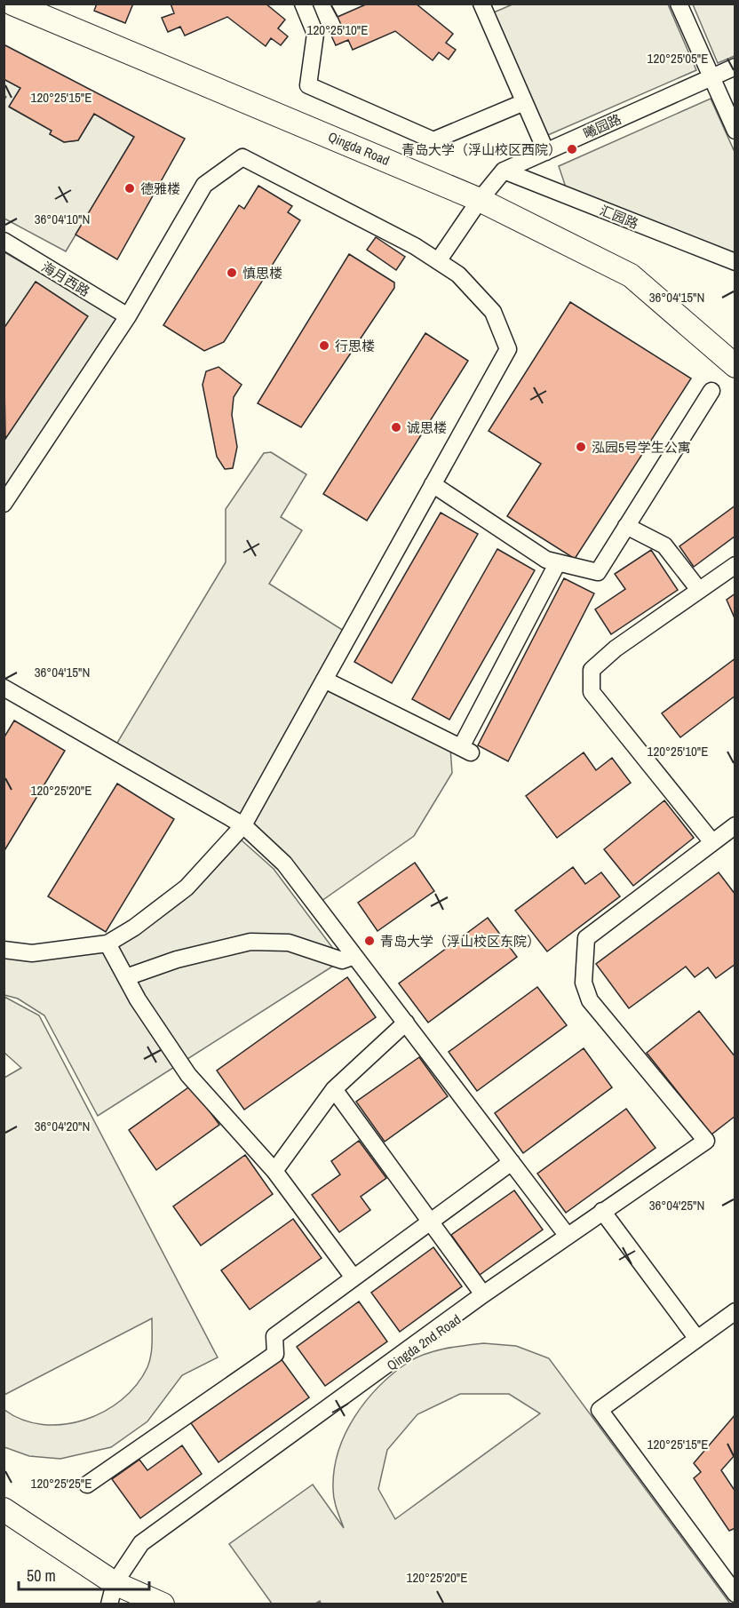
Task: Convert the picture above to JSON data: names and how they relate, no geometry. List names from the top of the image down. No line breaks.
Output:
{"streets":{"street":["曦园路","Qingda Road","汇园路","海月西路","Qingda 2nd Road"]},"crossings":[["曦园路","Qingda Road"],["曦园路","汇园路"]],"places":["青岛大学（浮山校区西院）","德雅楼","慎思楼","行思楼","诚思楼","泓园5号学生公寓","青岛大学（浮山校区东院）"],"scale_bar":"50 m","coordinates":["120°25'10\"E","120°25'05\"E","120°25'15\"E","36°04'10\"N","36°04'15\"N","120°25'20\"E","36°04'20\"N","36°04'25\"N","120°25'25\"E"]}
